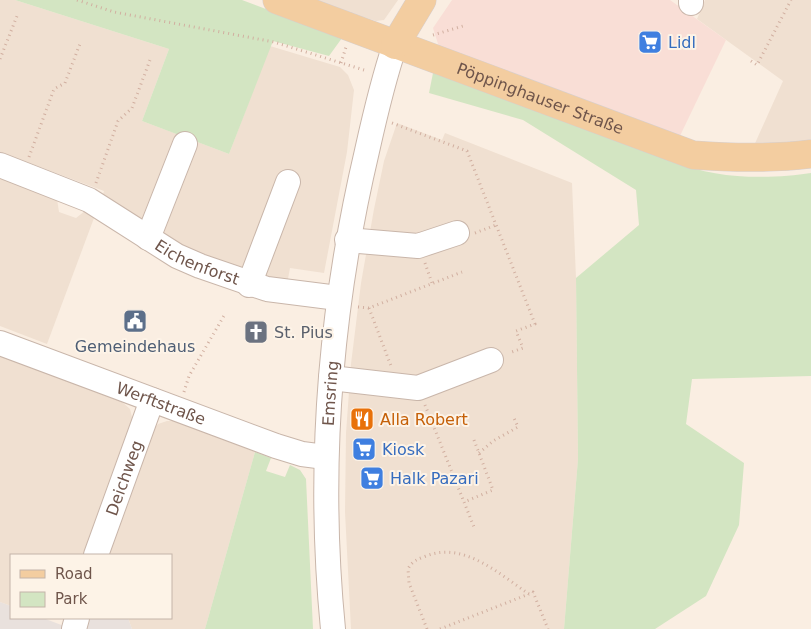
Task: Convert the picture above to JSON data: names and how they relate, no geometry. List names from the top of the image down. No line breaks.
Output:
{"streets":{"main road":["Pöppinghauser Straße"],"street":["Eichenforst","Emsring","Werftstraße","Deichweg"]},"crossings":[["Pöppinghauser Straße","Emsring"],["Eichenforst","Emsring"],["Emsring","Werftstraße"],["Werftstraße","Deichweg"]],"places":{"supermarket":["Lidl","Kiosk","Halk Pazari"],"public building":["Gemeindehaus"],"church":["St. Pius"],"restaurant":["Alla Robert"]},"legend":["Road","Park"]}
